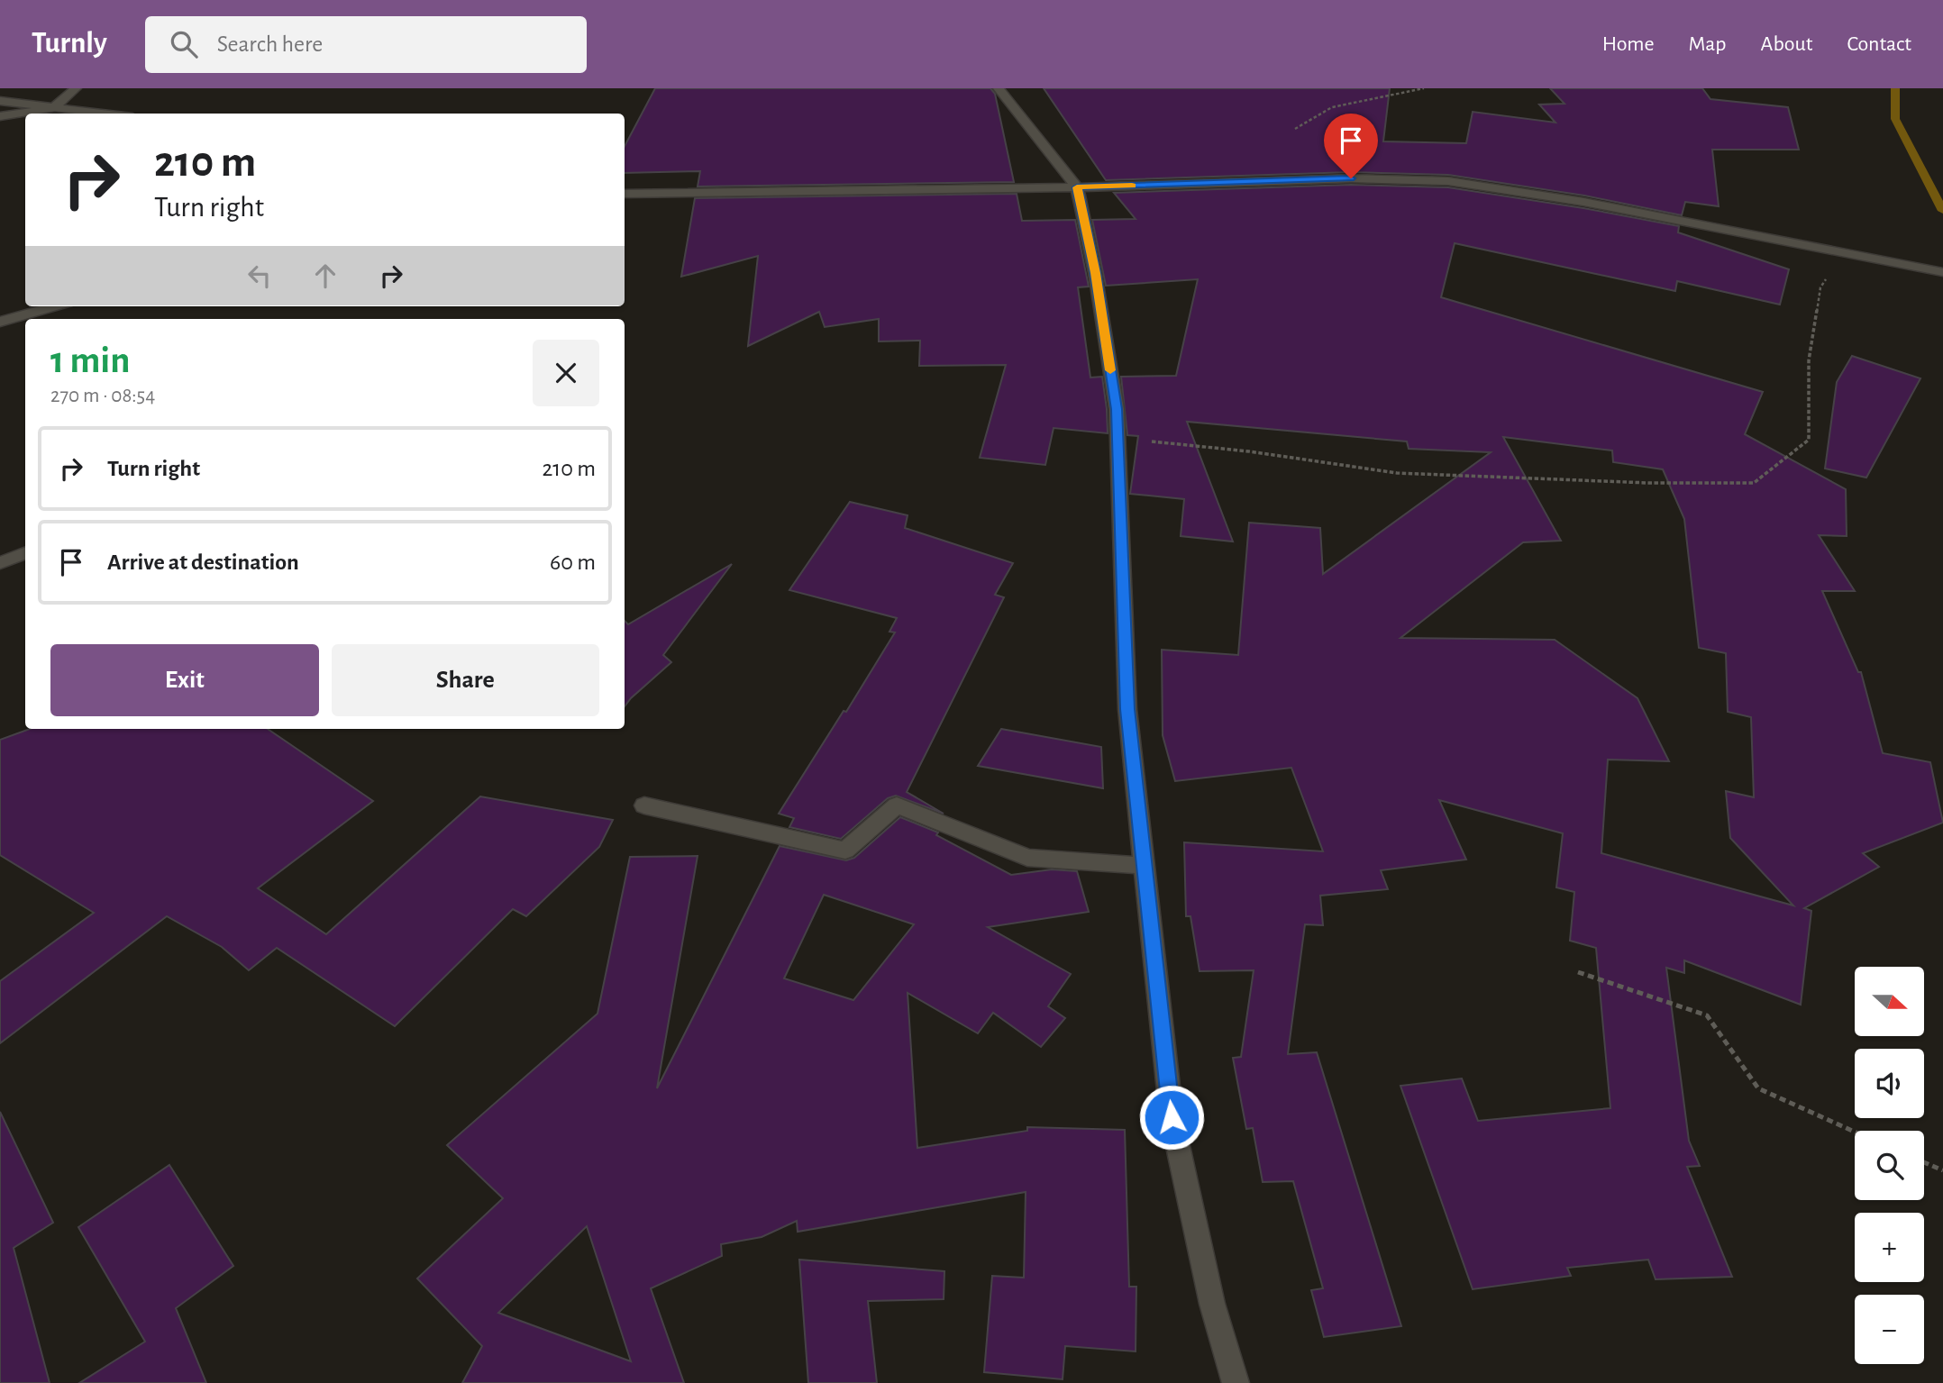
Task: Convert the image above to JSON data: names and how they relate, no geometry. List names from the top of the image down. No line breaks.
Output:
{"north":"right","page":{"header":"Turnly","search":"Search here","nav":["Home","Map","About","Contact"],"turn":["210 m","Turn right"],"heading":["1 min","270 m · 08:54"],"list":[{"name":"Turn right","value":"210 m"},{"name":"Arrive at destination","value":"60 m"}],"buttons":["Exit","Share"],"map_buttons":["+","−"]}}
